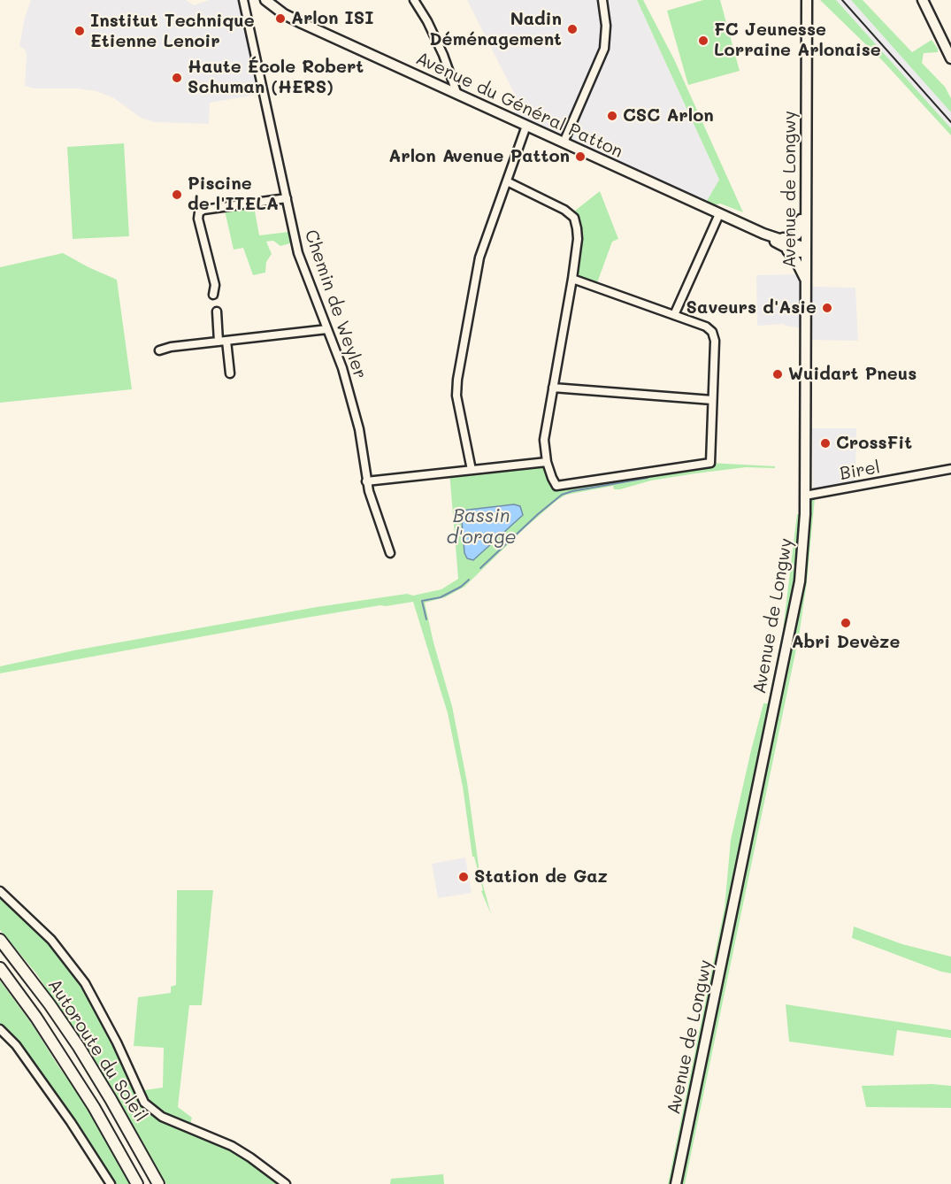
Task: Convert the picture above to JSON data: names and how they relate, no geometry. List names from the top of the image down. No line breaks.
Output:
{"streets":{"highway":["Autoroute du Soleil"],"main road":["Avenue du Général Patton","Avenue de Longwy"],"street":["Chemin de Weyler","Birel"]},"crossings":[["Avenue de Longwy","Birel"]],"water":["Bassin d'orage"],"places":["Arlon ISI","Nadin Déménagement","Institut Technique Etienne Lenoir","FC Jeunesse Lorraine Arlonaise","Haute École Robert Schuman (HERS)","CSC Arlon","Arlon Avenue Patton","Piscine de l'ITELA","Saveurs d'Asie","Wuidart Pneus","CrossFit","Abri Devèze","Station de Gaz"]}
